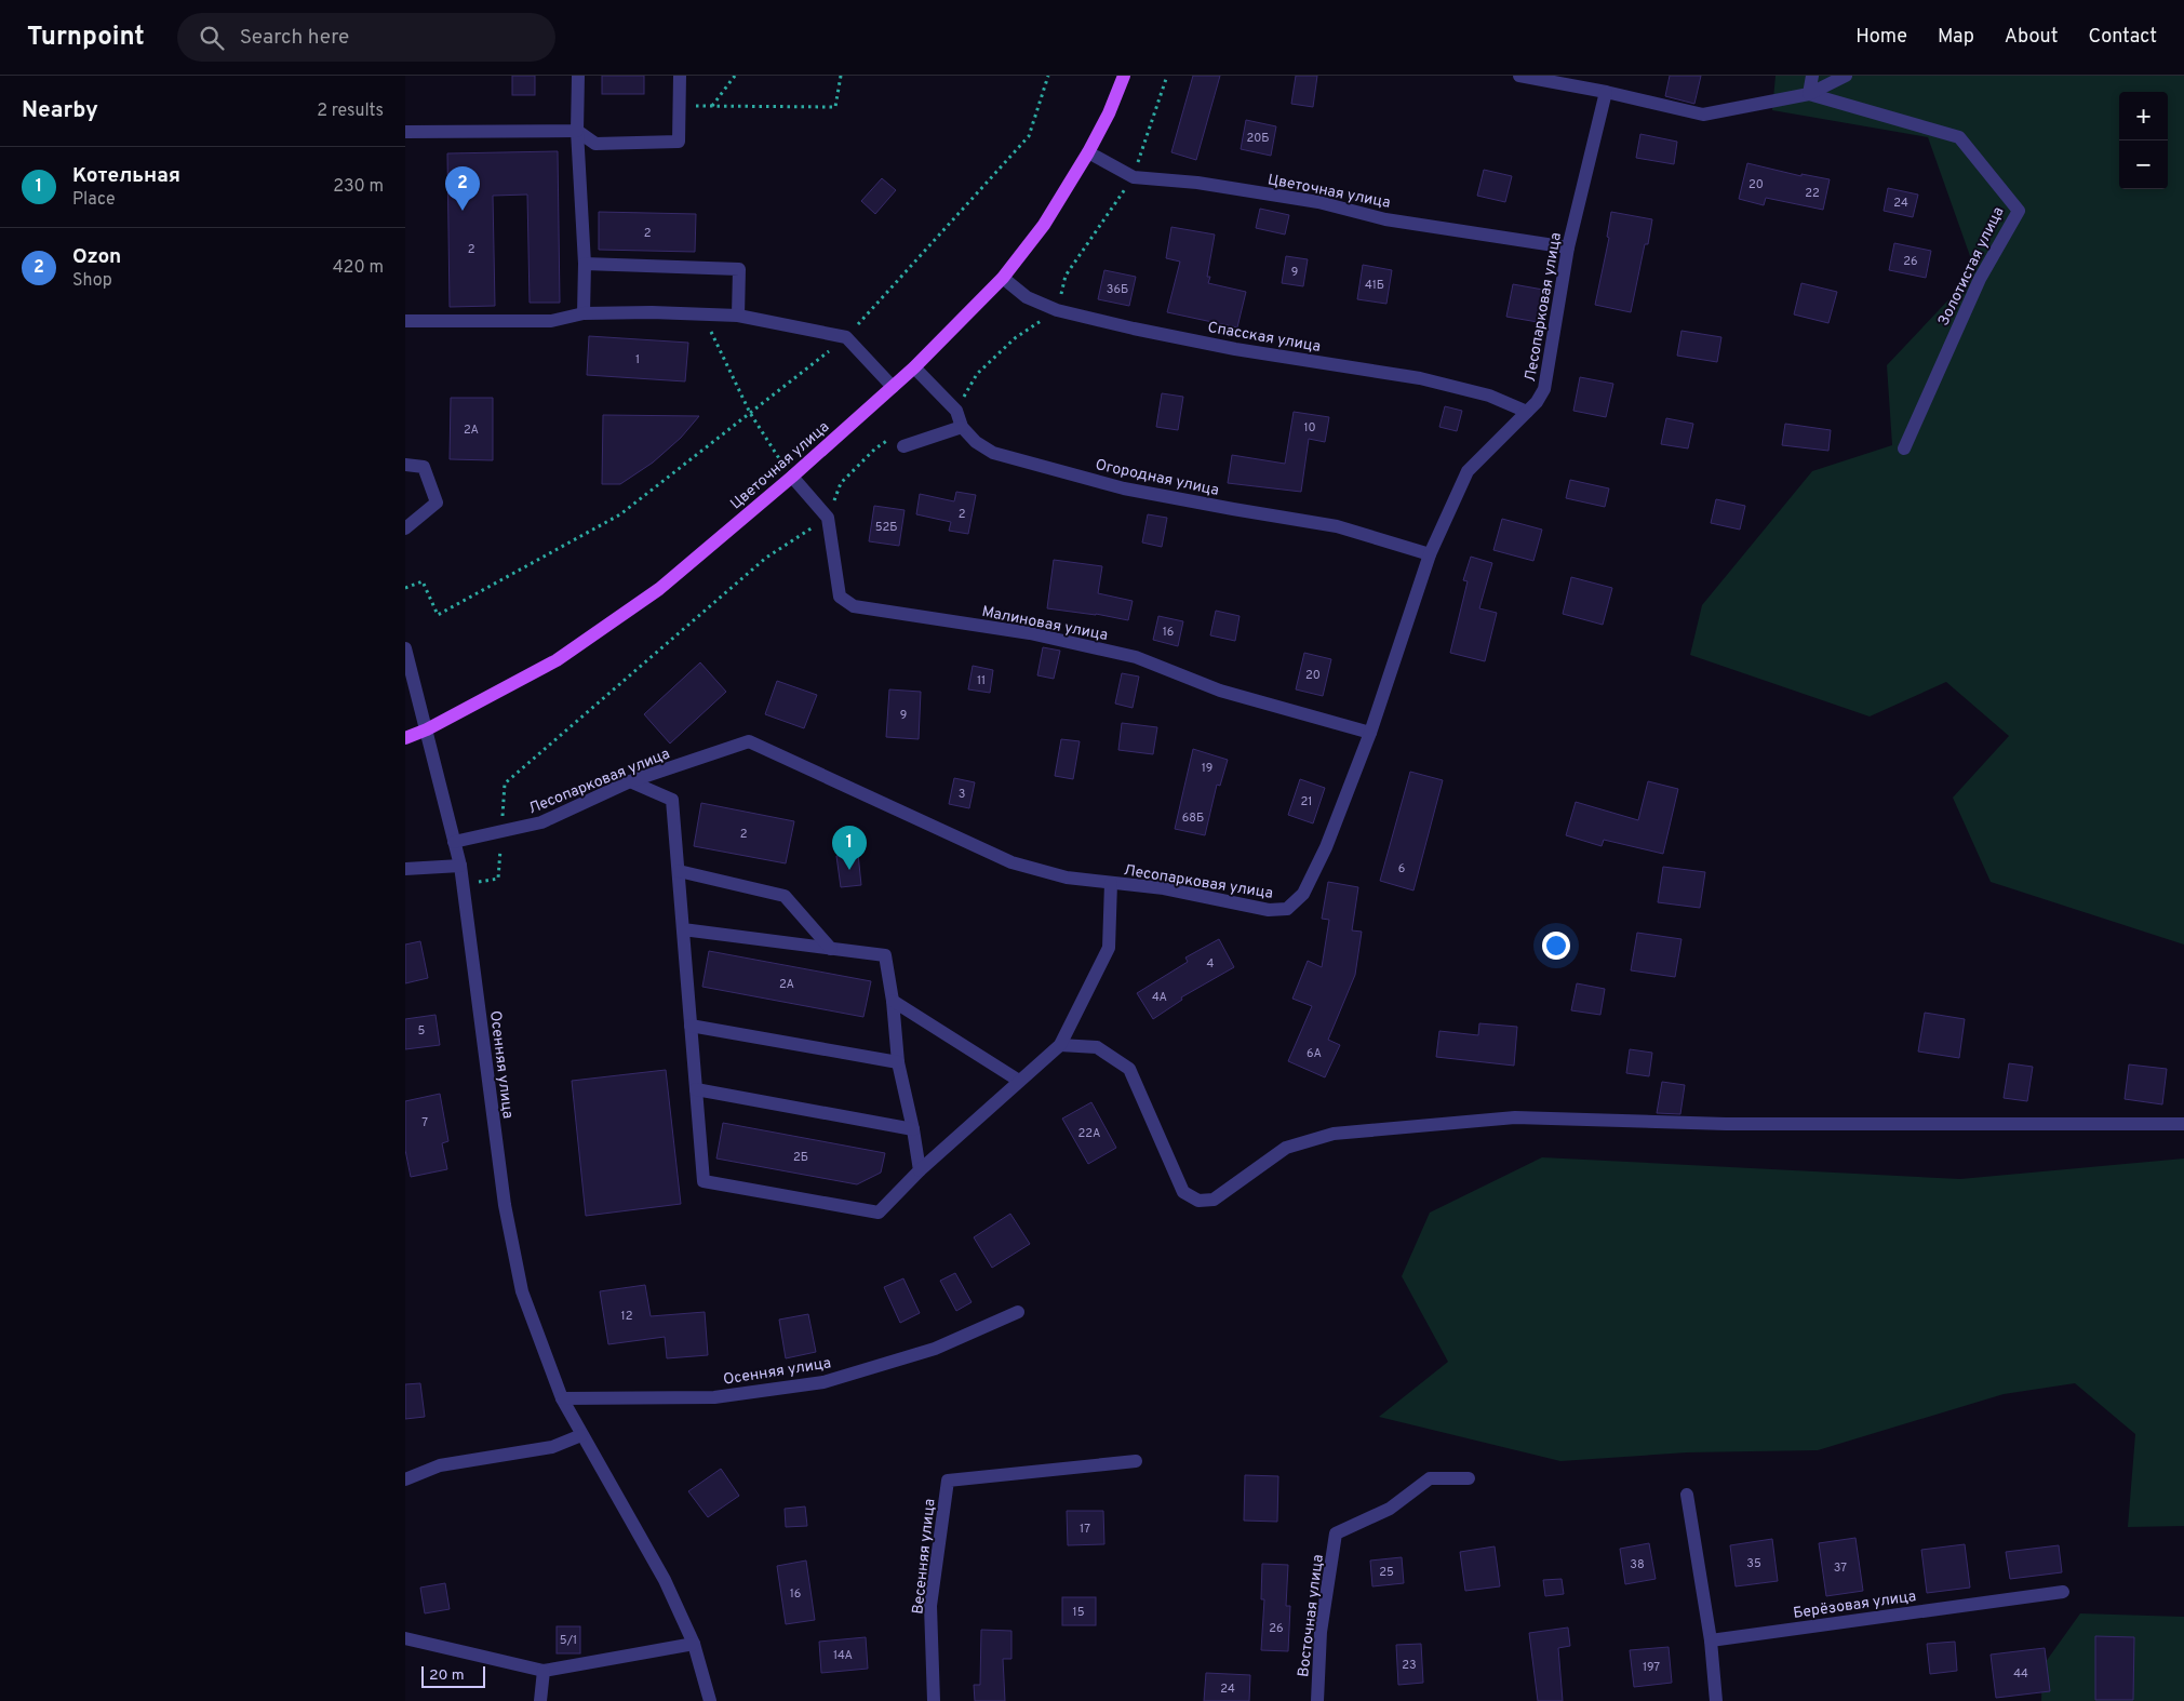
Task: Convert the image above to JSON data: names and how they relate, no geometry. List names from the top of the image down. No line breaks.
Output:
{"streets":{"main road":["Цветочная улица"],"street":["Золотистая улица","Лесопарковая улица","Спасская улица","Огородная улица","Малиновая улица","Осенняя улица","Весенняя улица","Берёзовая улица","Восточная улица"]},"crossings":[["Цветочная улица","Лесопарковая улица"],["Цветочная улица","Спасская улица"],["Цветочная улица","Огородная улица"],["Цветочная улица","Малиновая улица"],["Цветочная улица","Осенняя улица"],["Золотистая улица","Лесопарковая улица"],["Лесопарковая улица","Спасская улица"],["Лесопарковая улица","Огородная улица"],["Лесопарковая улица","Малиновая улица"],["Лесопарковая улица","Осенняя улица"]],"house_numbers":["20Б","20","22","24","2","2","26","9","41Б","36Б","1","10","2А","2","52Б","16","20","11","9","19","3","21","68Б","2","6","4","2А","4А","5","6А","7","22А","2Б","12","17","35","38","37","25","16","15","26","5/1","14А","23","197","44","24"],"scale_bar":"20 m","page":{"header":"Turnpoint","search":"Search here","nav":["Home","Map","About","Contact"],"heading":["Nearby","2 results"],"map_buttons":["+","−"],"list":[{"mark":"1","name":"Котельная","note":"Place","value":"230 m"},{"mark":"2","name":"Ozon","note":"Shop","value":"420 m"}],"pins":["2","1"],"scale":"20 m"}}
